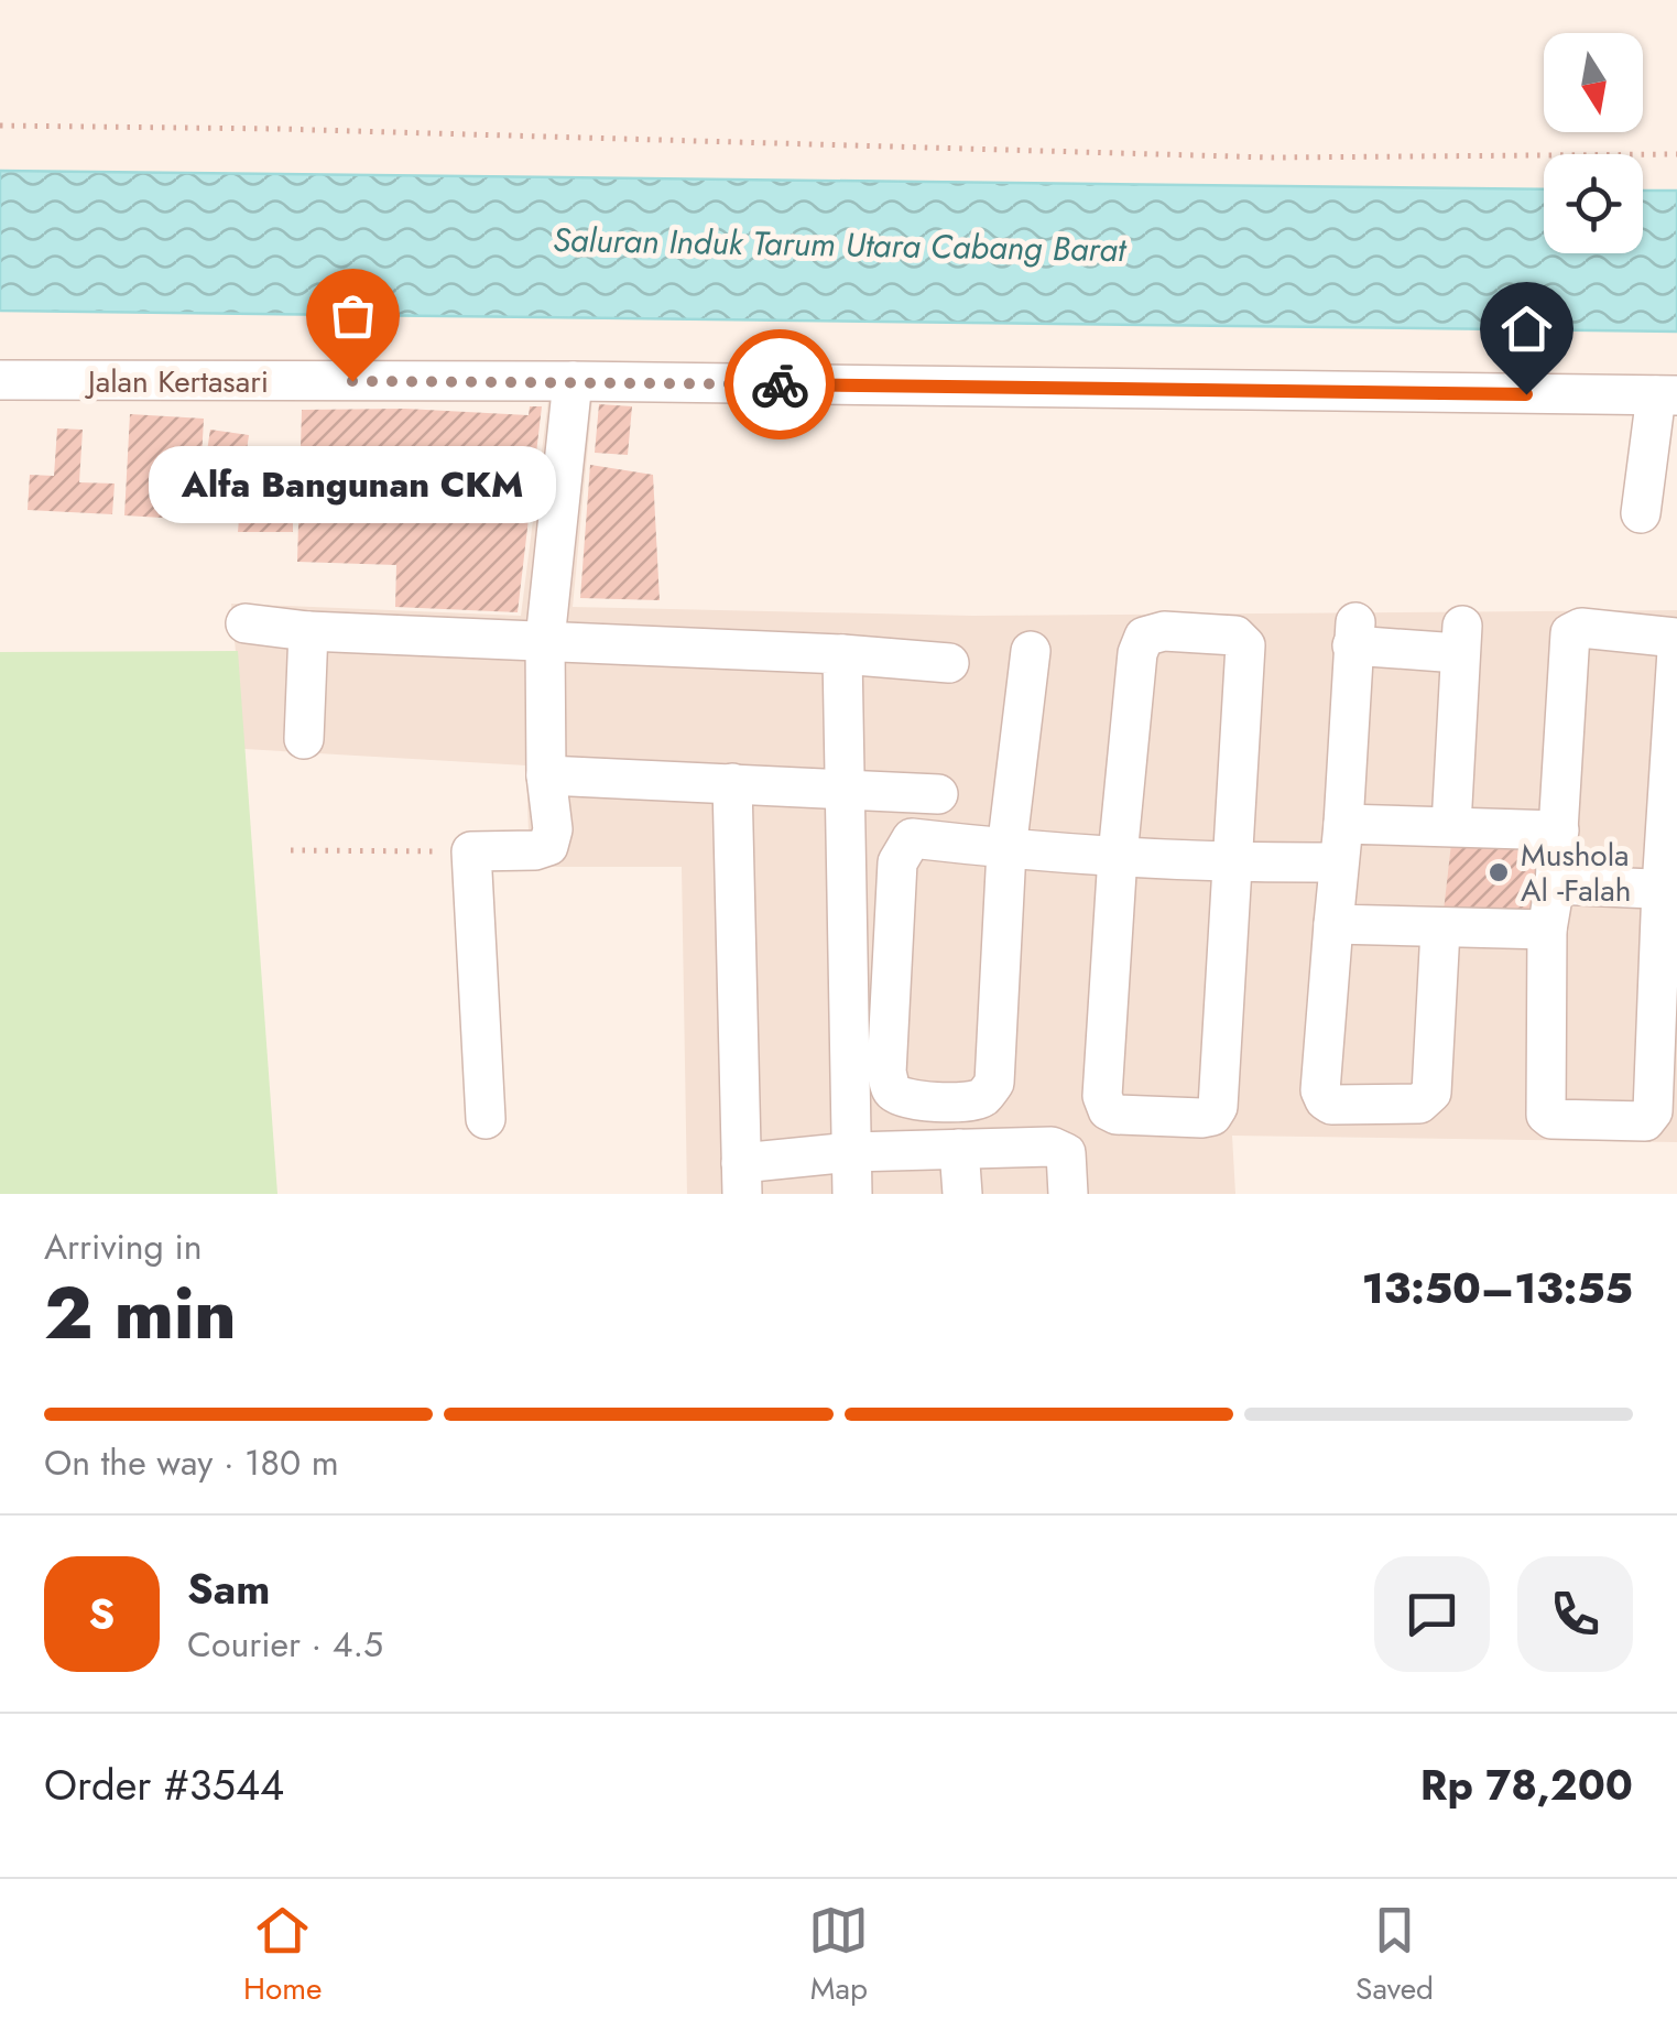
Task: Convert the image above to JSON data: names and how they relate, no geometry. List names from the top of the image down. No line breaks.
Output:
{"streets":{"street":["Jalan Kertasari"]},"water":["Saluran Induk Tarum Utara Cabang Barat"],"places":["Alfa Bangunan CKM","Mushola Al -Falah"],"north":"bottom","page":{"bubble":"Alfa Bangunan CKM","heading":["2 min","Arriving in","13:50–13:55"],"panel":["Sam","Courier · 4.5","Order #3544","Rp 78,200"],"bar":"On the way · 180 m","round":"S","tabs":["Home","Map","Saved"]}}
